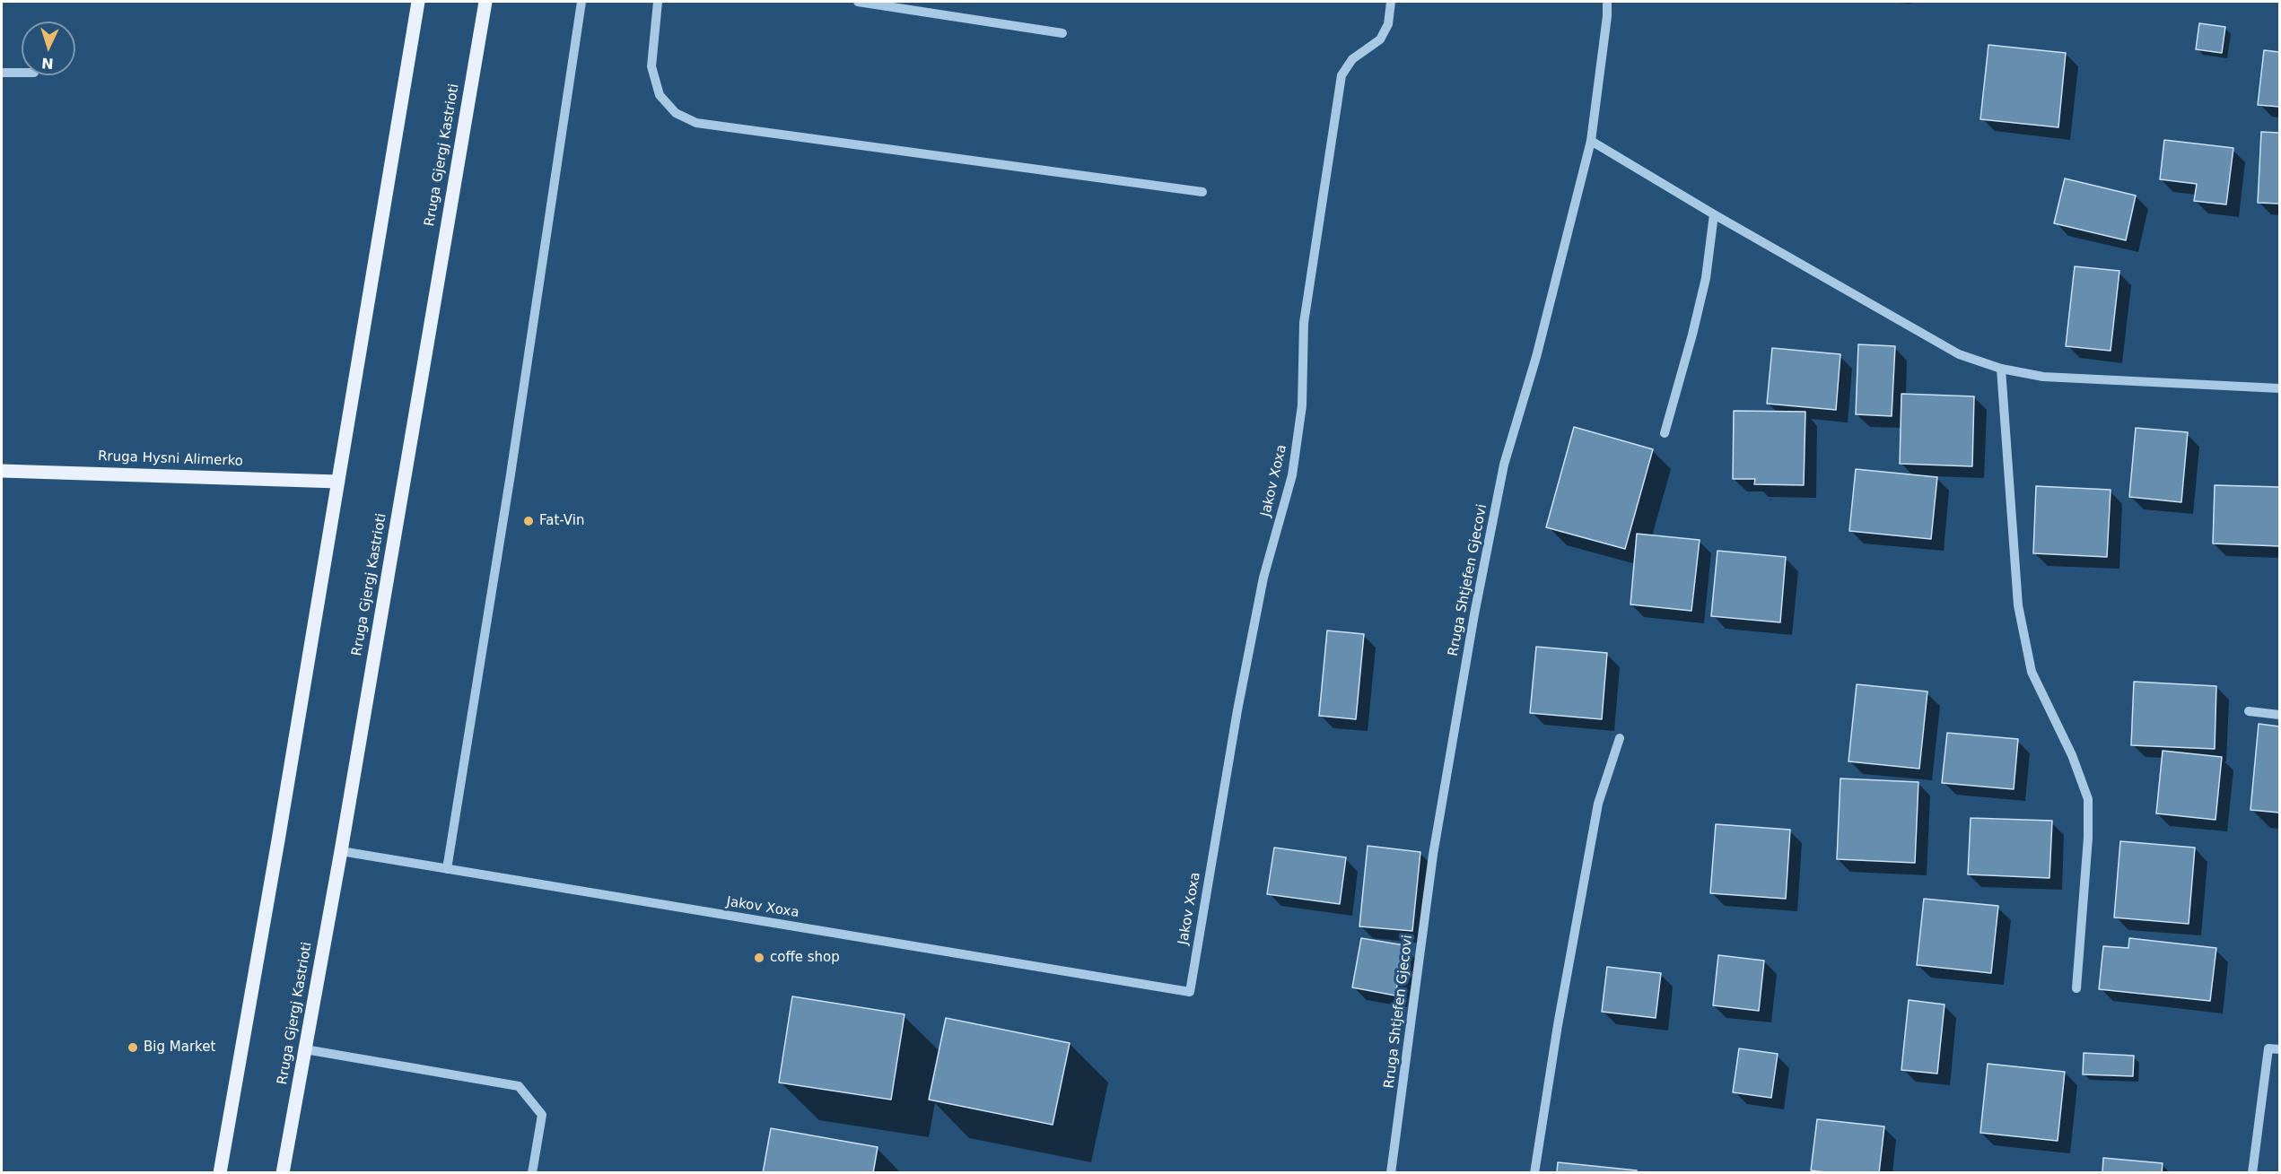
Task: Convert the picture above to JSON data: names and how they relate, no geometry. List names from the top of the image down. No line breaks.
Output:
{"streets":{"main road":["Rruga Gjergj Kastrioti","Rruga Hysni Alimerko"],"street":["Jakov Xoxa","Rruga Shtjefen Gjecovi"]},"crossings":[["Rruga Gjergj Kastrioti","Jakov Xoxa"]],"places":["Fat-Vin","coffe shop","Big Market"],"north":"bottom"}
